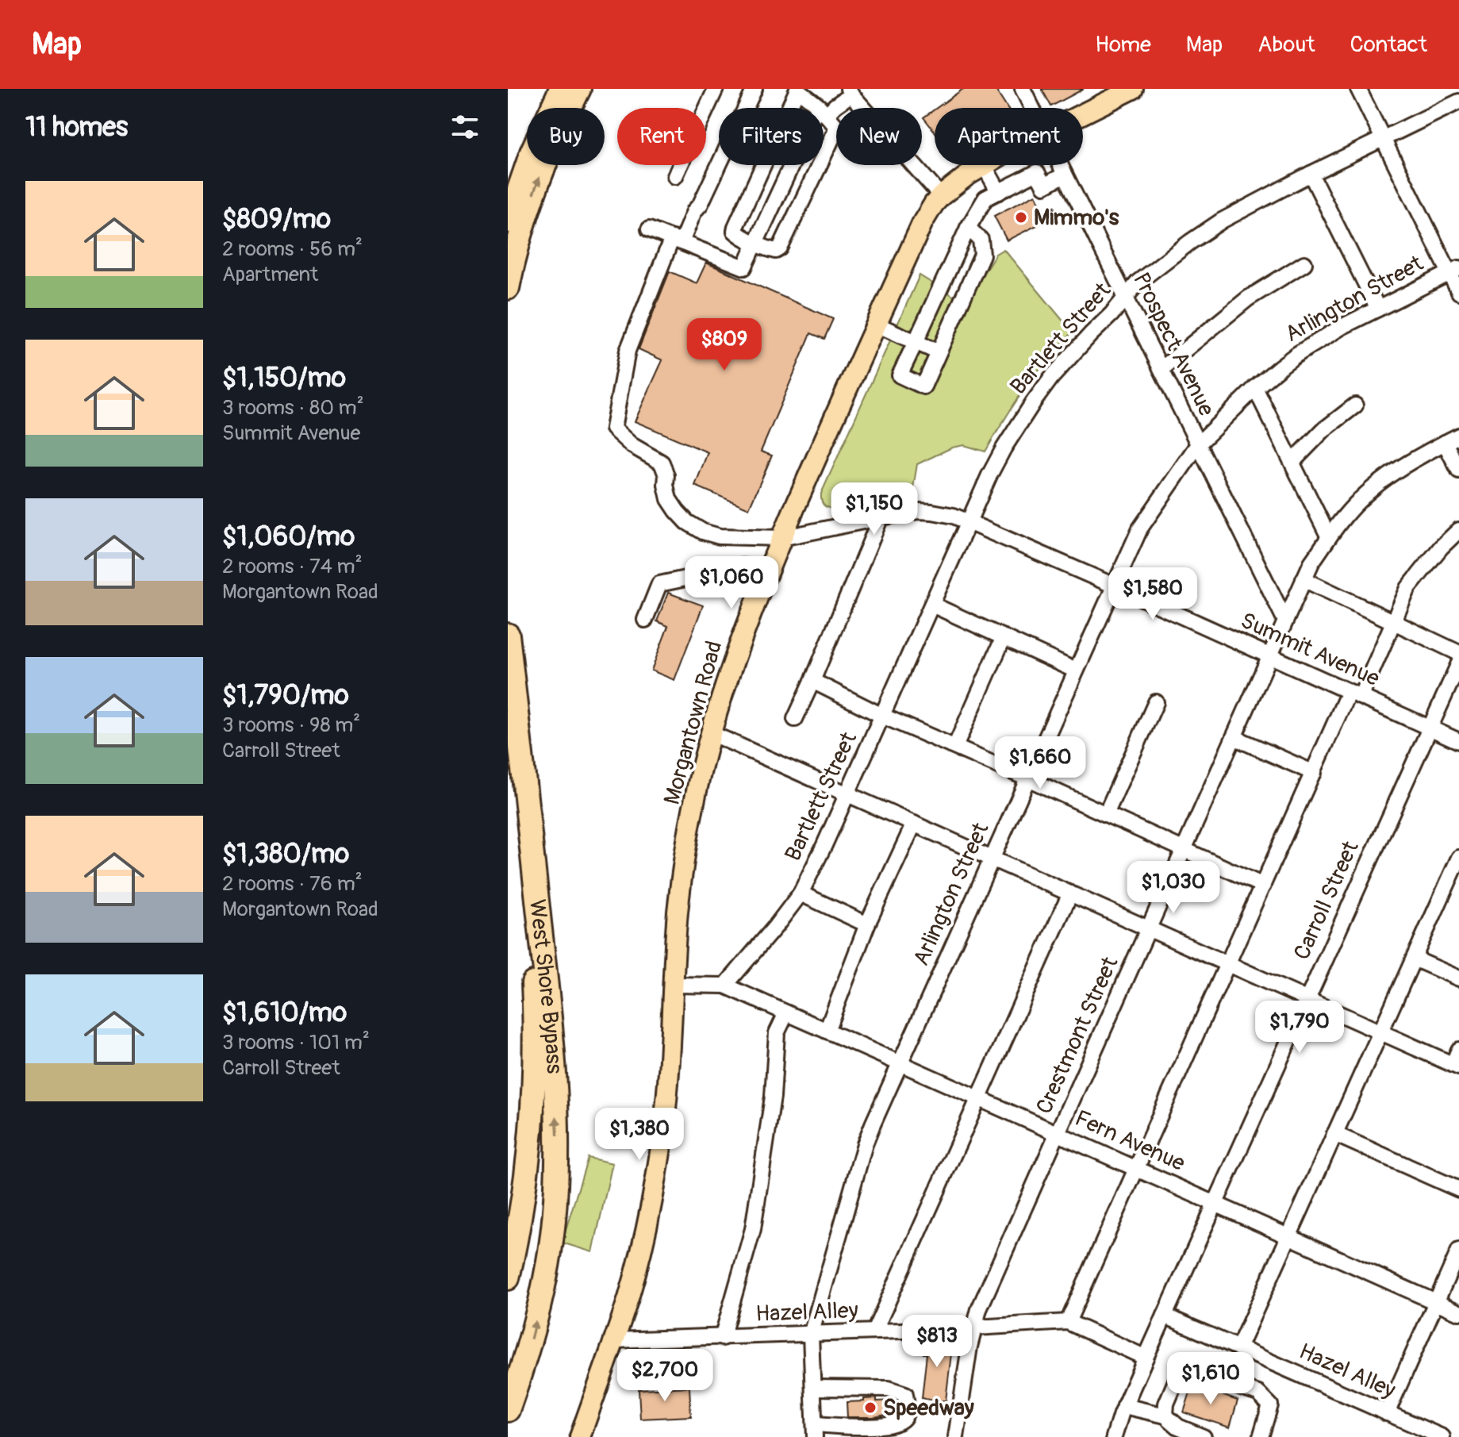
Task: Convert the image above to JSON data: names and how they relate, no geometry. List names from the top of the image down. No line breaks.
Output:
{"streets":{"highway":["West Shore Bypass"],"main road":["Morgantown Road"],"street":["Arlington Street","Bartlett Street","Prospect Avenue","Summit Avenue","Carroll Street","Crestmont Street","Fern Avenue","Hazel Alley"]},"crossings":[["Arlington Street","Prospect Avenue"],["Arlington Street","Summit Avenue"],["Arlington Street","Fern Avenue"],["Arlington Street","Hazel Alley"],["Bartlett Street","Prospect Avenue"],["Bartlett Street","Summit Avenue"],["Bartlett Street","Fern Avenue"],["Prospect Avenue","Crestmont Street"],["Summit Avenue","Morgantown Road"],["Summit Avenue","Carroll Street"],["Summit Avenue","Crestmont Street"],["Morgantown Road","Fern Avenue"],["Morgantown Road","Hazel Alley"],["Carroll Street","Fern Avenue"],["Carroll Street","Hazel Alley"],["Crestmont Street","Fern Avenue"],["Crestmont Street","Hazel Alley"]],"places":["Mimmo's","Speedway"],"page":{"header":"Map","nav":["Home","Map","About","Contact"],"heading":"11 homes","chip":["Buy","Rent","Filters","New","Apartment"],"list":[{"name":"$809/mo","note":"2 rooms · 56 m² · Apartment"},{"name":"$1,150/mo","note":"3 rooms · 80 m² · Summit Avenue"},{"name":"$1,060/mo","note":"2 rooms · 74 m² · Morgantown Road"},{"name":"$1,790/mo","note":"3 rooms · 98 m² · Carroll Street"},{"name":"$1,380/mo","note":"2 rooms · 76 m² · Morgantown Road"},{"name":"$1,610/mo","note":"3 rooms · 101 m² · Carroll Street"}],"price":["$809","$1,150","$1,060","$1,580","$1,660","$1,030","$1,790","$1,380","$813","$2,700","$1,610"]}}
